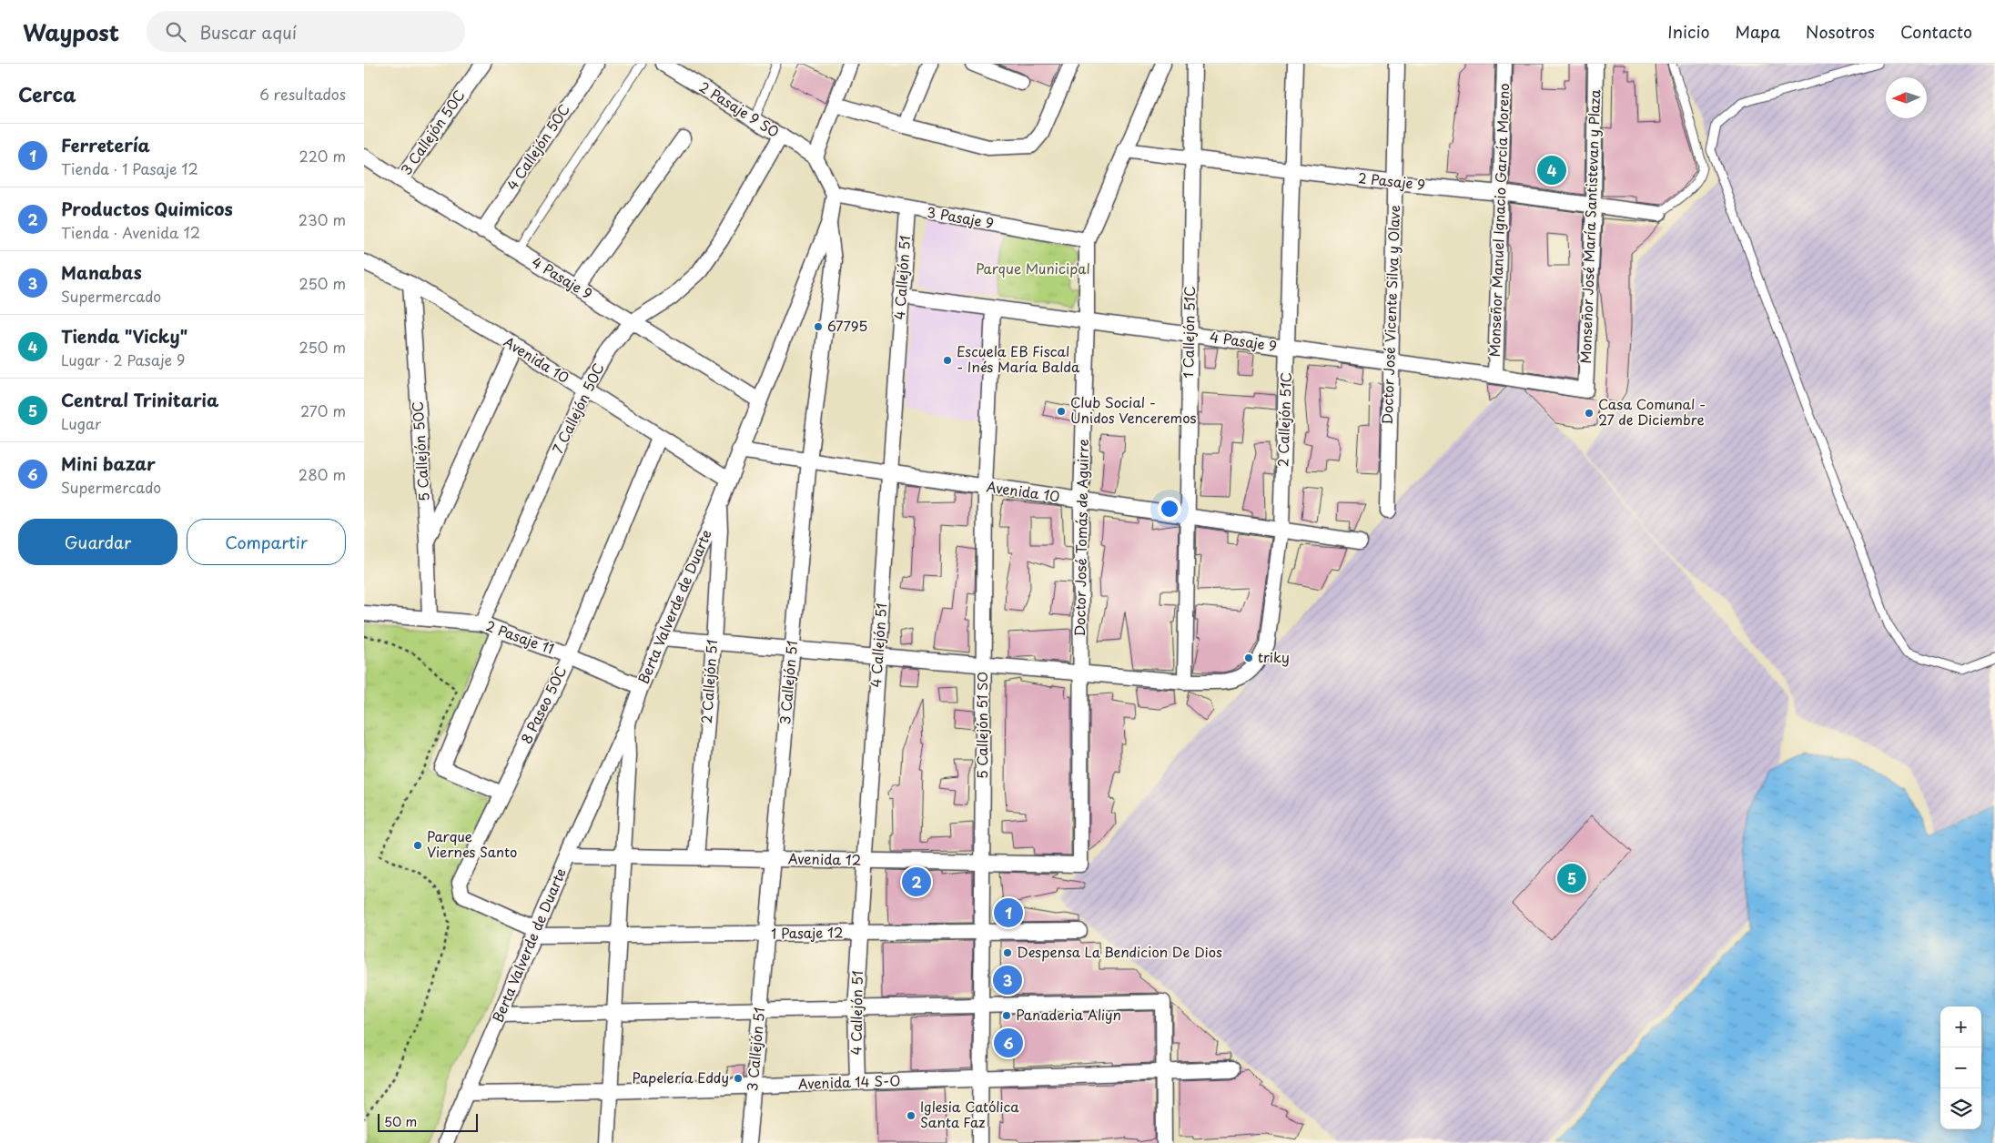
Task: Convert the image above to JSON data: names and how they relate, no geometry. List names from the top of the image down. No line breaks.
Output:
{"streets":{"street":["2 Pasaje 9 SO","3 Callejón 50C","4 Callejón 50C","2 Pasaje 9","3 Pasaje 9","Monseñor Manuel Ignacio García Moreno","Monseñor José María Santistevan y Plaza","4 Callejón 51","4 Pasaje 9","Doctor José Vicente Silva y Olave","1 Callejón 51C","Avenida 10","7 Callejón 50C","2 Callejón 51C","5 Callejón 50C","Doctor José Tomás de Aguirre","Berta Valverde de Duarte","2 Pasaje 11","2 Callejón 51","3 Callejón 51","8 Paseo 50C","5 Callejón 51 SO","Avenida 12","1 Pasaje 12","Avenida 14 S-O"]},"crossings":[["2 Pasaje 9 SO","7 Callejón 50C"],["3 Callejón 50C","4 Pasaje 9"],["4 Callejón 50C","4 Pasaje 9"],["2 Pasaje 9","Monseñor Manuel Ignacio García Moreno"],["2 Pasaje 9","Monseñor José María Santistevan y Plaza"],["2 Pasaje 9","Doctor José Vicente Silva y Olave"],["2 Pasaje 9","1 Callejón 51C"],["2 Pasaje 9","2 Callejón 51C"],["2 Pasaje 9","Doctor José Tomás de Aguirre"],["3 Pasaje 9","4 Callejón 51"],["3 Pasaje 9","Doctor José Tomás de Aguirre"],["3 Pasaje 9","Berta Valverde de Duarte"],["Monseñor Manuel Ignacio García Moreno","4 Pasaje 9"],["Monseñor José María Santistevan y Plaza","4 Pasaje 9"],["4 Callejón 51","4 Pasaje 9"],["4 Callejón 51","Avenida 10"],["4 Callejón 51","Avenida 12"],["4 Callejón 51","1 Pasaje 12"],["4 Callejón 51","Avenida 14 S-O"],["4 Pasaje 9","Doctor José Vicente Silva y Olave"],["4 Pasaje 9","1 Callejón 51C"],["4 Pasaje 9","7 Callejón 50C"],["4 Pasaje 9","2 Callejón 51C"],["4 Pasaje 9","Doctor José Tomás de Aguirre"],["4 Pasaje 9","Berta Valverde de Duarte"],["4 Pasaje 9","5 Callejón 51 SO"],["1 Callejón 51C","Avenida 10"],["1 Callejón 51C","2 Callejón 51C"],["Avenida 10","7 Callejón 50C"],["Avenida 10","2 Callejón 51C"],["Avenida 10","5 Callejón 50C"],["Avenida 10","Doctor José Tomás de Aguirre"],["Avenida 10","Berta Valverde de Duarte"],["Avenida 10","3 Callejón 51"],["Avenida 10","8 Paseo 50C"],["Avenida 10","5 Callejón 51 SO"],["7 Callejón 50C","2 Pasaje 11"],["5 Callejón 50C","2 Pasaje 11"],["Doctor José Tomás de Aguirre","Avenida 12"],["Berta Valverde de Duarte","2 Pasaje 11"],["Berta Valverde de Duarte","2 Callejón 51"],["Berta Valverde de Duarte","3 Callejón 51"],["Berta Valverde de Duarte","8 Paseo 50C"],["Berta Valverde de Duarte","Avenida 12"],["Berta Valverde de Duarte","1 Pasaje 12"],["Berta Valverde de Duarte","Avenida 14 S-O"],["2 Pasaje 11","8 Paseo 50C"],["2 Callejón 51","Avenida 12"],["3 Callejón 51","Avenida 12"],["3 Callejón 51","1 Pasaje 12"],["3 Callejón 51","Avenida 14 S-O"],["8 Paseo 50C","1 Pasaje 12"],["5 Callejón 51 SO","Avenida 12"],["5 Callejón 51 SO","1 Pasaje 12"],["5 Callejón 51 SO","Avenida 14 S-O"]],"parks":["Parque Municipal"],"places":["67795","Escuela EB Fiscal - Inés María Balda","Club Social - Unidos Venceremos","Casa Comunal - 27 de Diciembre","triky","Parque Viernes Santo","Despensa La Bendicion De Dios","Panaderia Aliyn","Papelería Eddy","Iglesia Católica Santa Faz"],"scale_bar":"50 m","north":"left","page":{"header":"Waypost","search":"Buscar aquí","nav":["Inicio","Mapa","Nosotros","Contacto"],"heading":["Cerca","6 resultados"],"list":[{"mark":"1","name":"Ferretería","note":"Tienda · 1 Pasaje 12","value":"220 m"},{"mark":"2","name":"Productos Quimicos","note":"Tienda · Avenida 12","value":"230 m"},{"mark":"3","name":"Manabas","note":"Supermercado","value":"250 m"},{"mark":"4","name":"Tienda \"Vicky\"","note":"Lugar · 2 Pasaje 9","value":"250 m"},{"mark":"5","name":"Central Trinitaria","note":"Lugar","value":"270 m"},{"mark":"6","name":"Mini bazar","note":"Supermercado","value":"280 m"}],"pins":["4","5","2","1","3","6"],"buttons":["Guardar","Compartir"],"map_buttons":["+","−"],"scale":"50 m"}}
